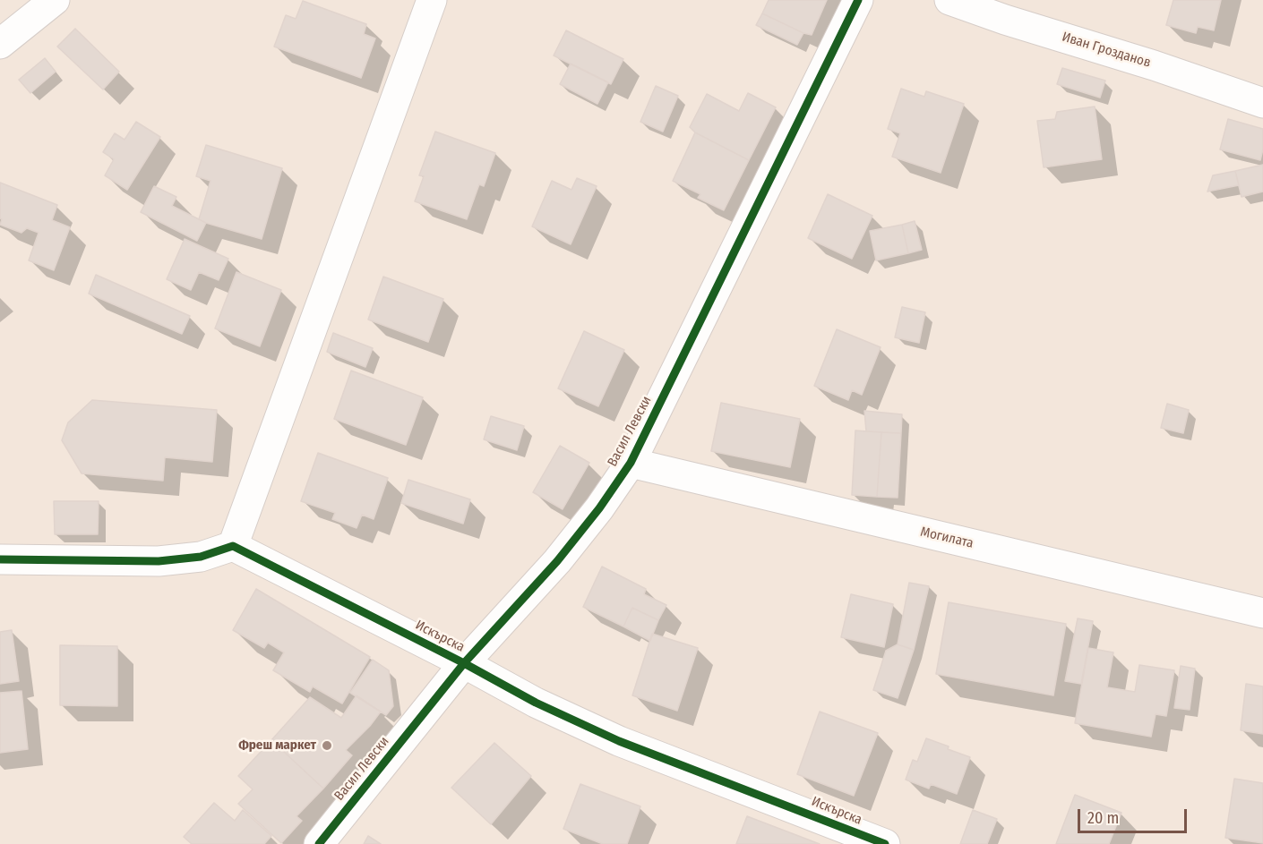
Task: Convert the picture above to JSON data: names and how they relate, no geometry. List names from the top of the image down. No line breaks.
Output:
{"streets":{"street":["Иван Грозданов","Васил Левски","Могилата","Искърска"]},"crossings":[["Васил Левски","Могилата"],["Васил Левски","Искърска"]],"places":["Фреш маркет"],"scale_bar":"20 m"}
